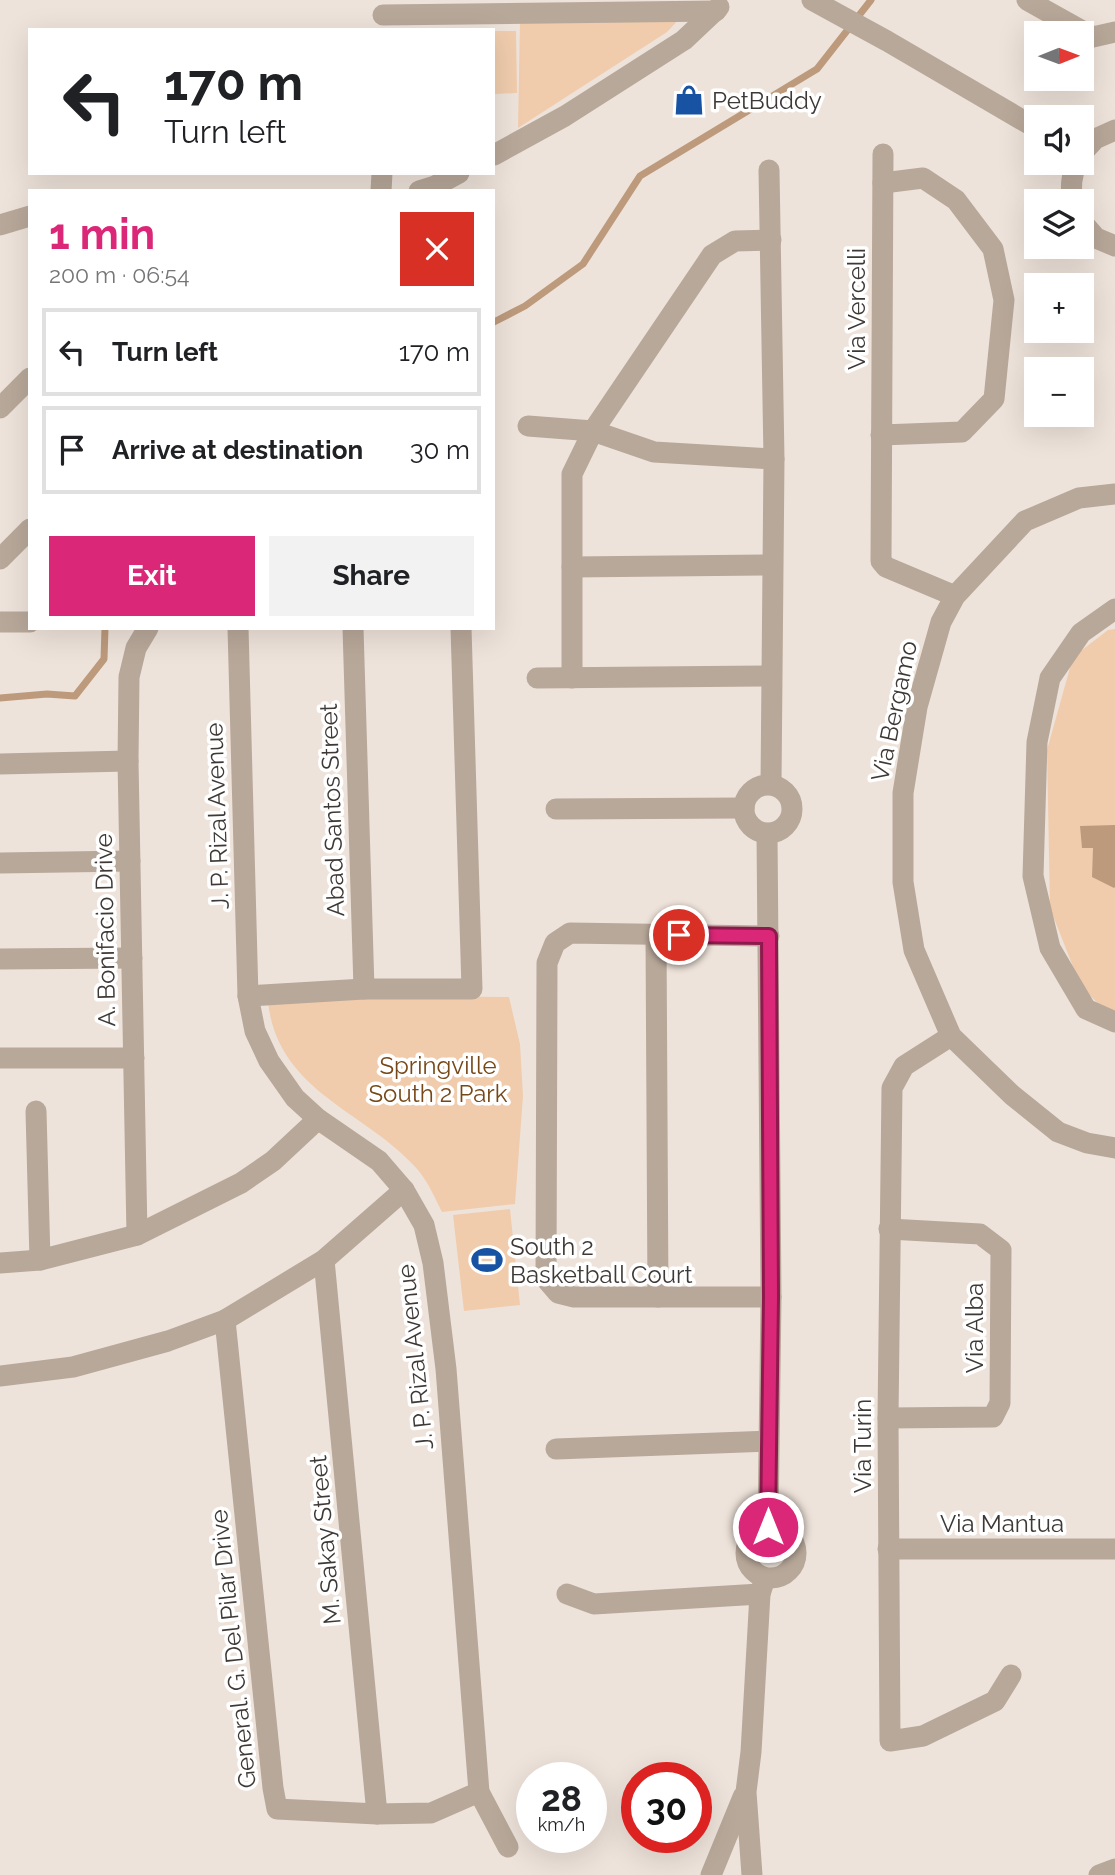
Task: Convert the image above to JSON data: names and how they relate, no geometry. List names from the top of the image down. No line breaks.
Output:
{"streets":{"street":["Via Vercelli","Via Bergamo","Abad Santos Street","J. P. Rizal Avenue","A. Bonifacio Drive","Via Alba","Via Turin","Via Mantua","M. Sakay Street","General. G. Del Pilar Drive"]},"crossings":[["Via Vercelli","Via Bergamo"],["Via Bergamo","Via Turin"],["J. P. Rizal Avenue","General. G. Del Pilar Drive"],["Via Alba","Via Turin"],["Via Turin","Via Mantua"],["M. Sakay Street","General. G. Del Pilar Drive"]],"parks":["Springville South 2 Park"],"places":{"shop":["PetBuddy"],"sports":["South 2 Basketball Court"]},"north":"right","page":{"map_buttons":["+","−"],"turn":["170 m","Turn left"],"heading":["1 min","200 m · 06:54"],"list":[{"name":"Turn left","value":"170 m"},{"name":"Arrive at destination","value":"30 m"}],"buttons":["Exit","Share"],"speed":"28 km/h","limit":"30"}}
